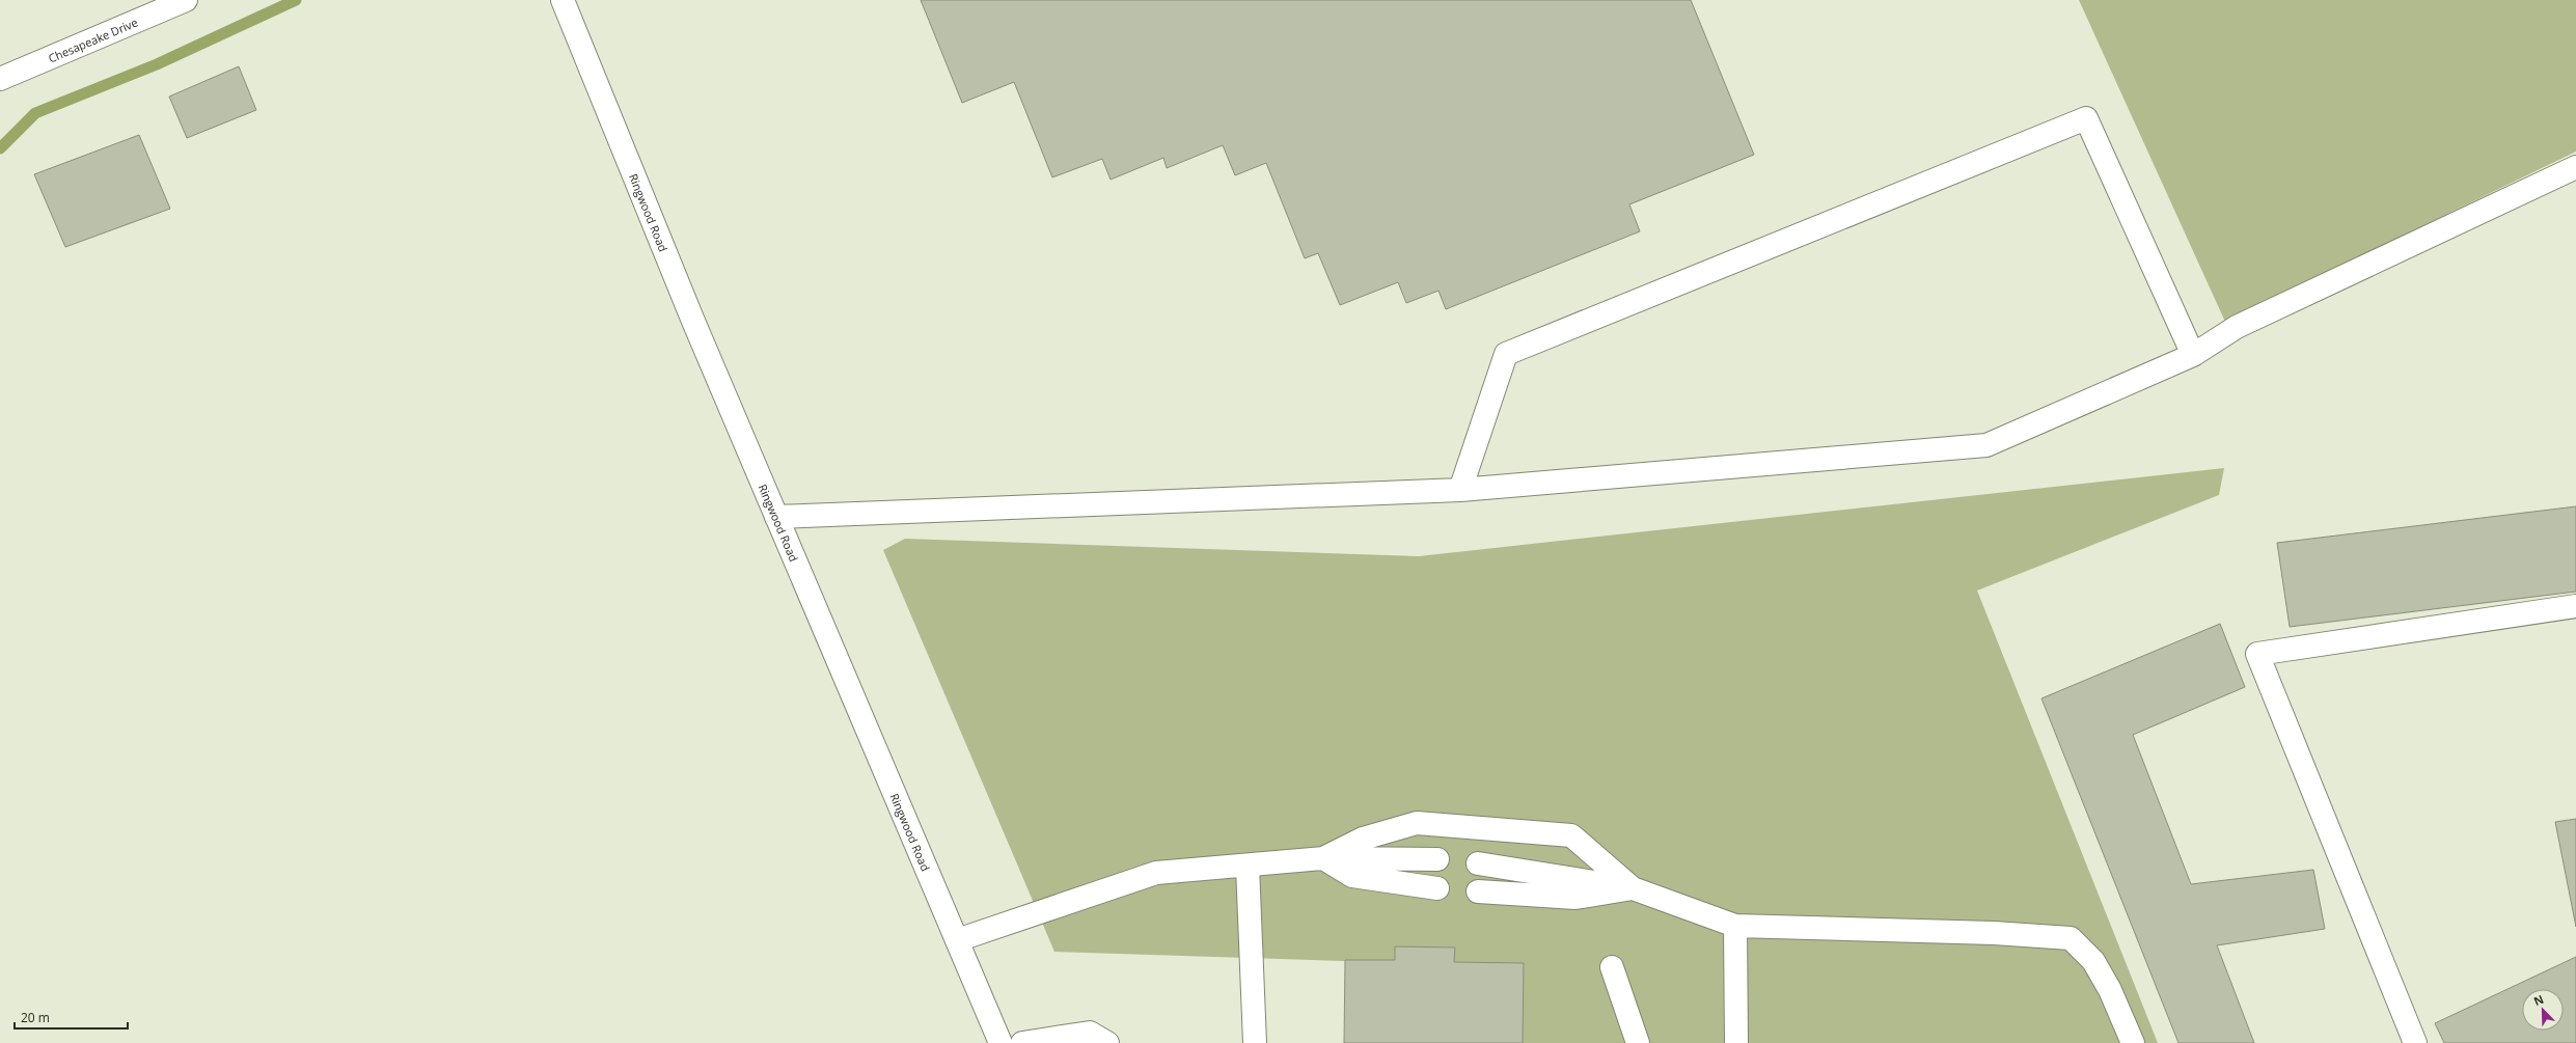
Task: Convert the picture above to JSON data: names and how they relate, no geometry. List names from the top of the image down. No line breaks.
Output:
{"streets":{"street":["Chesapeake Drive","Ringwood Road"]},"scale_bar":"20 m","north":"top left"}
